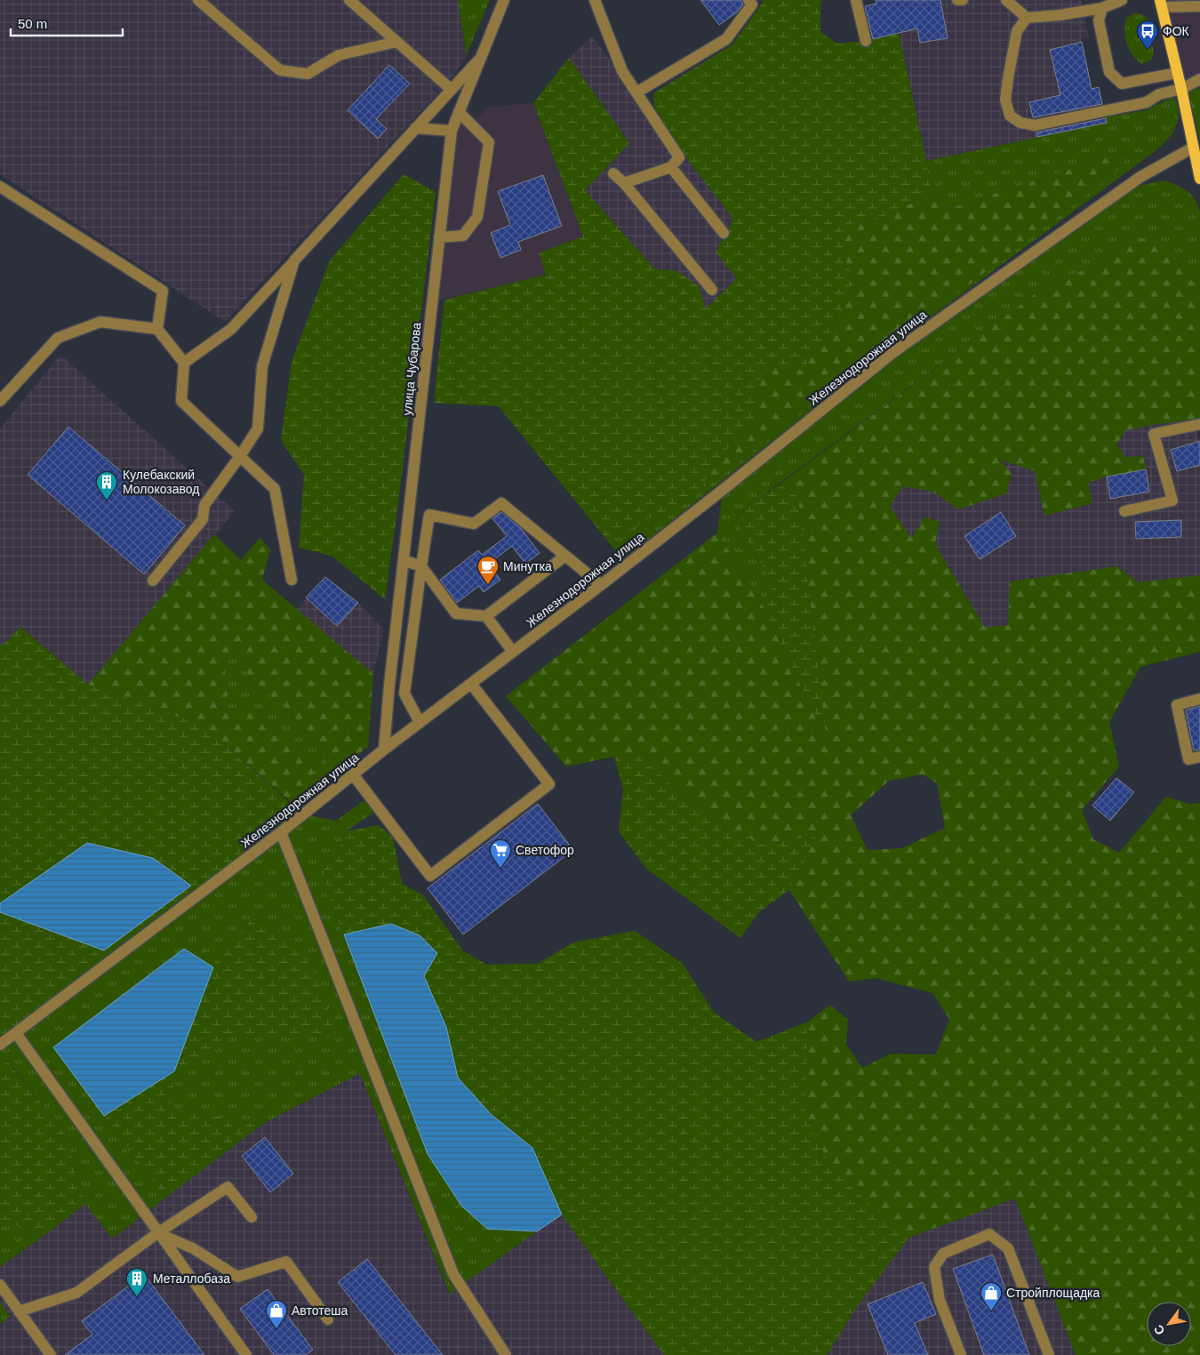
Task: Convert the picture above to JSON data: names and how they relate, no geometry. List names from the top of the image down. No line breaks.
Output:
{"streets":{"street":["Железнодорожная улица","улица Чубарова"]},"crossings":[["Железнодорожная улица","улица Чубарова"]],"places":{"bus stop":["ФОК"],"building":["Кулебакский Молокозавод","Металлобаза"],"cafe":["Минутка"],"supermarket":["Светофор"],"shop":["Стройплощадка","Автотеша"]},"scale_bar":"50 m","north":"bottom left"}
